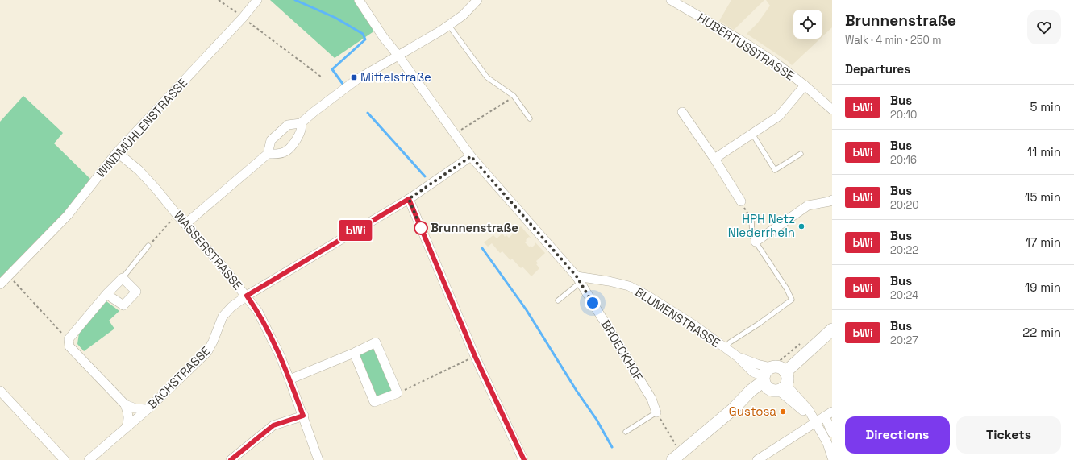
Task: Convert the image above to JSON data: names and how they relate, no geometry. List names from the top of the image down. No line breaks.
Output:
{"streets":{"street":["HUBERTUSSTRASSE","WINDMÜHLENSTRASSE","WASSERSTRASSE","BLUMENSTRASSE","BROECKHOF","BACHSTRASSE"]},"crossings":[["WINDMÜHLENSTRASSE","WASSERSTRASSE"],["WASSERSTRASSE","BACHSTRASSE"],["BLUMENSTRASSE","BROECKHOF"],["BROECKHOF","BACHSTRASSE"]],"places":{"transit":["Mittelstraße"],"other":["HPH Netz Niederrhein","Brunnenstraße","Gustosa"]},"lines":["bus line bWi"],"page":{"on_map":"bWi","heading":[["Brunnenstraße","Walk · 4 min · 250 m"],"Departures"],"list":[{"mark":"bWi","name":"Bus","note":"20:10","value":"5 min"},{"mark":"bWi","name":"Bus","note":"20:16","value":"11 min"},{"mark":"bWi","name":"Bus","note":"20:20","value":"15 min"},{"mark":"bWi","name":"Bus","note":"20:22","value":"17 min"},{"mark":"bWi","name":"Bus","note":"20:24","value":"19 min"},{"mark":"bWi","name":"Bus","note":"20:27","value":"22 min"}],"buttons":["Directions","Tickets"]}}
